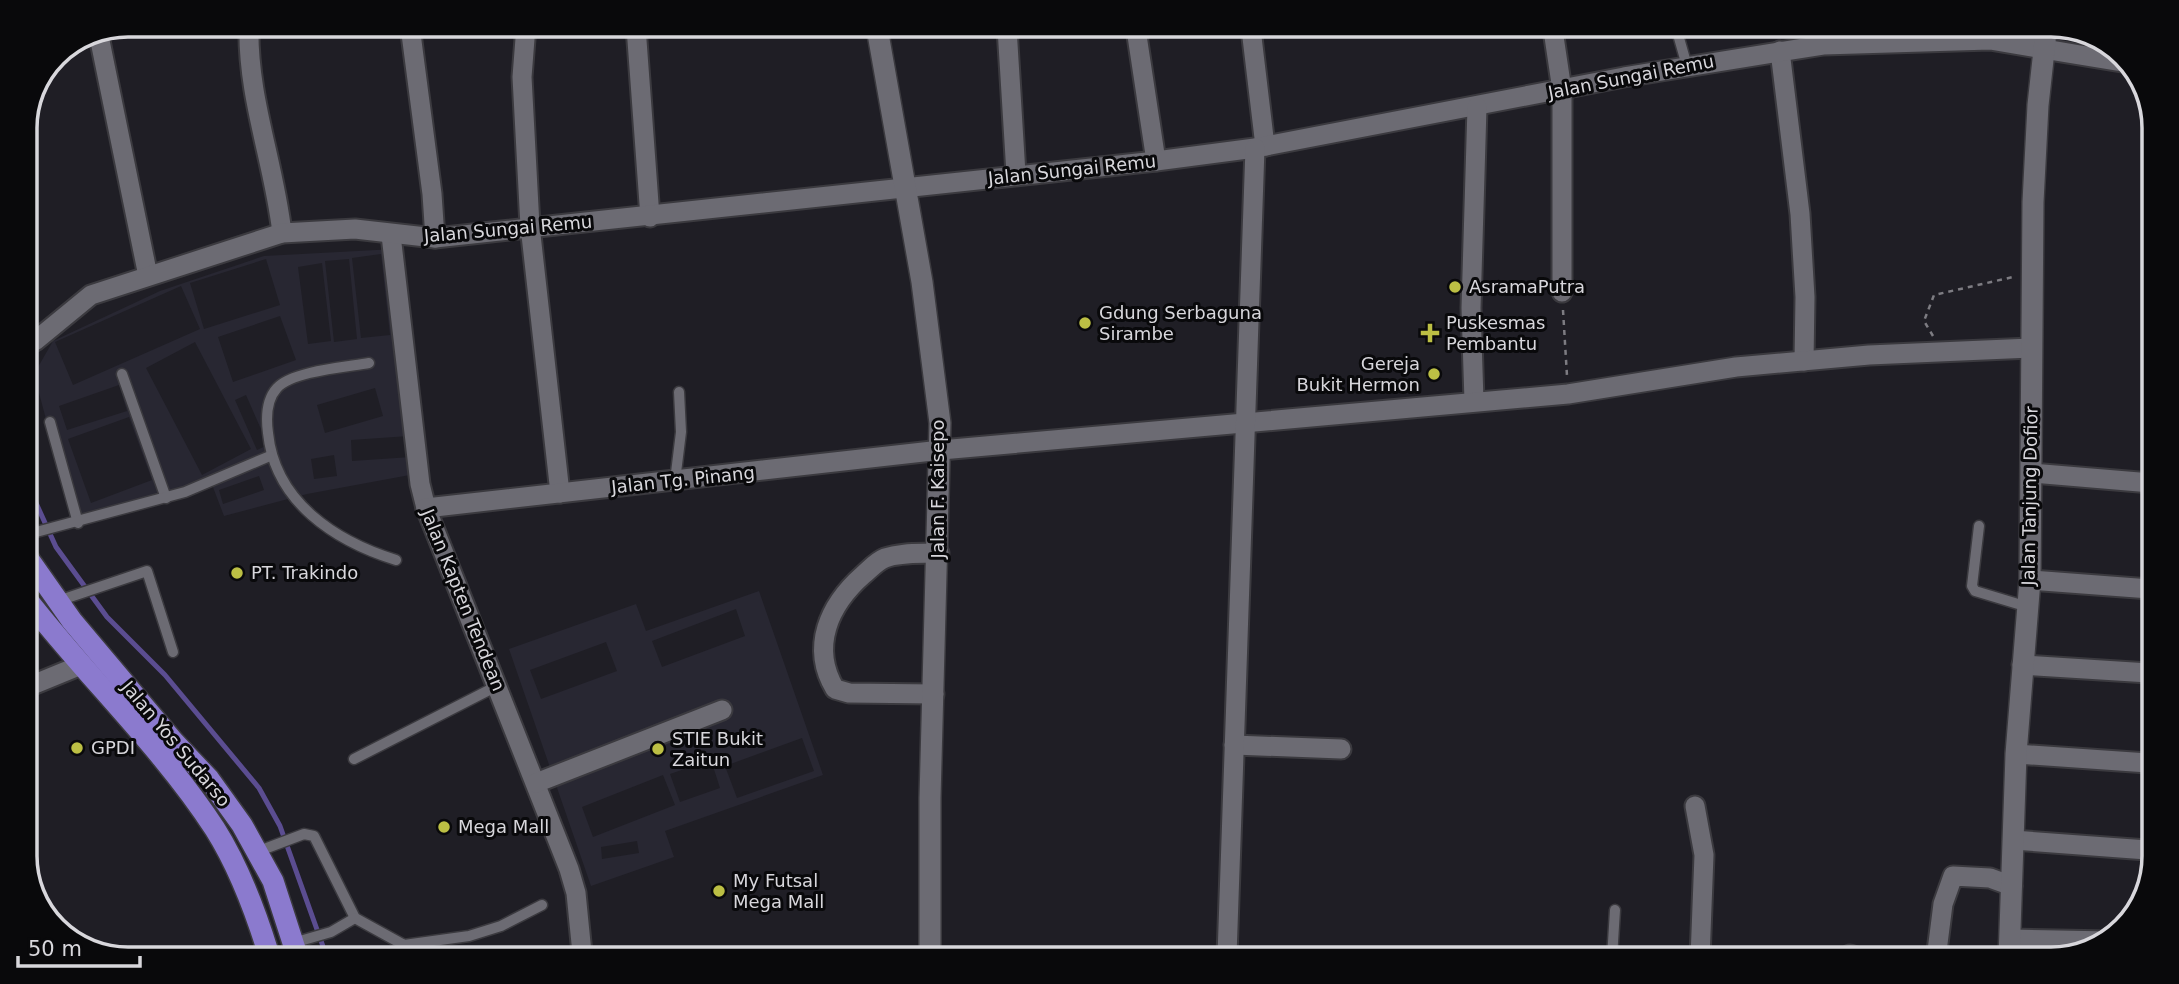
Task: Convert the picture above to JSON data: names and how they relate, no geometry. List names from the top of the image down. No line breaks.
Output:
{"streets":{"highway":["Jalan Yos Sudarso"],"street":["Jalan Sungai Remu","Jalan Tg. Pinang","Jalan F. Kaisepo","Jalan Tanjung Dofior","Jalan Kapten Tendean"]},"crossings":[["Jalan Sungai Remu","Jalan F. Kaisepo"],["Jalan Sungai Remu","Jalan Tanjung Dofior"],["Jalan Sungai Remu","Jalan Kapten Tendean"],["Jalan Tg. Pinang","Jalan F. Kaisepo"],["Jalan Tg. Pinang","Jalan Tanjung Dofior"],["Jalan Tg. Pinang","Jalan Kapten Tendean"]],"places":{"other":["AsramaPutra","Gdung Serbaguna Sirambe","Gereja Bukit Hermon","PT. Trakindo","GPDI","STIE Bukit Zaitun","Mega Mall","My Futsal Mega Mall"],"health":["Puskesmas Pembantu"]},"scale_bar":"50 m"}
